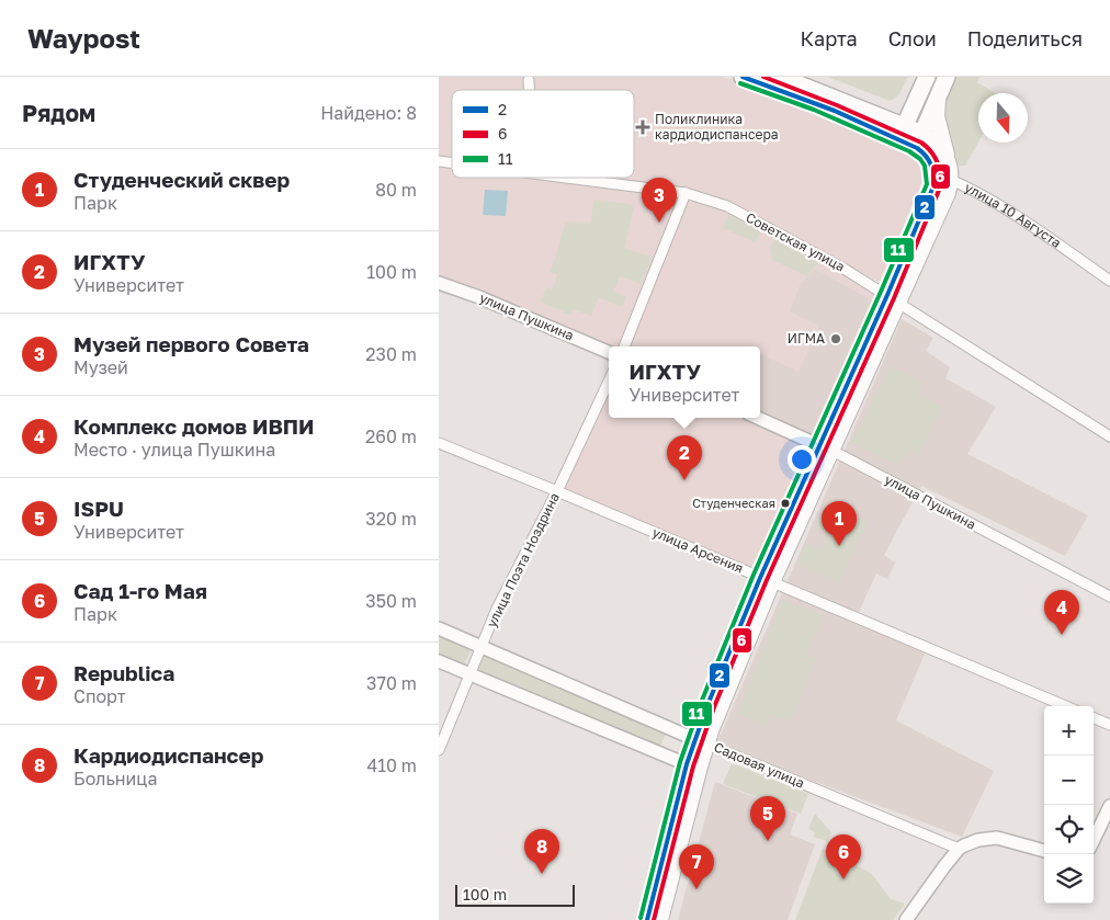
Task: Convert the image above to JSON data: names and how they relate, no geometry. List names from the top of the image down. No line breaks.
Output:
{"streets":{"highway":["улица 10 Августа"],"street":["Советская улица","улица Пушкина","улица Арсения","улица Поэта Ноздрина","Садовая улица"]},"crossings":[["улица 10 Августа","Советская улица"],["улица Арсения","улица Поэта Ноздрина"],["улица Поэта Ноздрина","Садовая улица"]],"places":{"health":["Поликлиника кардиодиспансера"],"other":["ИГМА","Студенческая"]},"lines":["transit line 2","transit line 6","transit line 11"],"legend":["2","6","11"],"scale_bar":"100 m","north":"bottom","page":{"header":"Waypost","nav":["Карта","Слои","Поделиться"],"heading":["Рядом","Найдено: 8"],"list":[{"mark":"1","name":"Студенческий сквер","note":"Парк","value":"80 m"},{"mark":"2","name":"ИГХТУ","note":"Университет","value":"100 m"},{"mark":"3","name":"Музей первого Совета","note":"Музей","value":"230 m"},{"mark":"4","name":"Комплекс домов ИВПИ","note":"Место · улица Пушкина","value":"260 m"},{"mark":"5","name":"ISPU","note":"Университет","value":"320 m"},{"mark":"6","name":"Сад 1-го Мая","note":"Парк","value":"350 m"},{"mark":"7","name":"Republica","note":"Спорт","value":"370 m"},{"mark":"8","name":"Кардиодиспансер","note":"Больница","value":"410 m"}],"pins":["3","2","1","4","5","8","6","7"],"popup":["ИГХТУ","Университет"],"map_buttons":["+","−"],"scale":"100 m"}}
